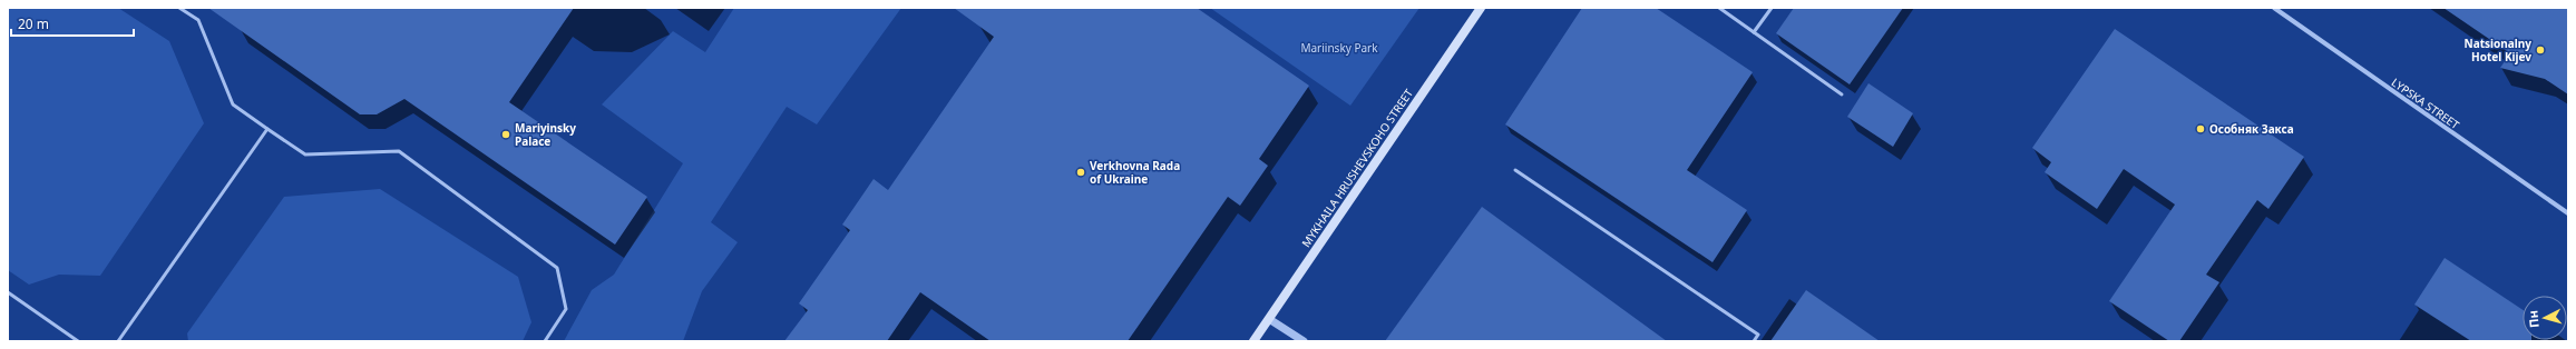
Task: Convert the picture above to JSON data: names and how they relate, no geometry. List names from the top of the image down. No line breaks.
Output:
{"streets":{"main road":["MYKHAILA HRUSHEVSKOHO STREET"],"street":["LYPSKA STREET"]},"parks":["Mariinsky Park"],"places":["Natsionalny Hotel Kijev","Особняк Закса","Mariyinsky Palace","Verkhovna Rada of Ukraine"],"scale_bar":"20 m","north":"left"}
